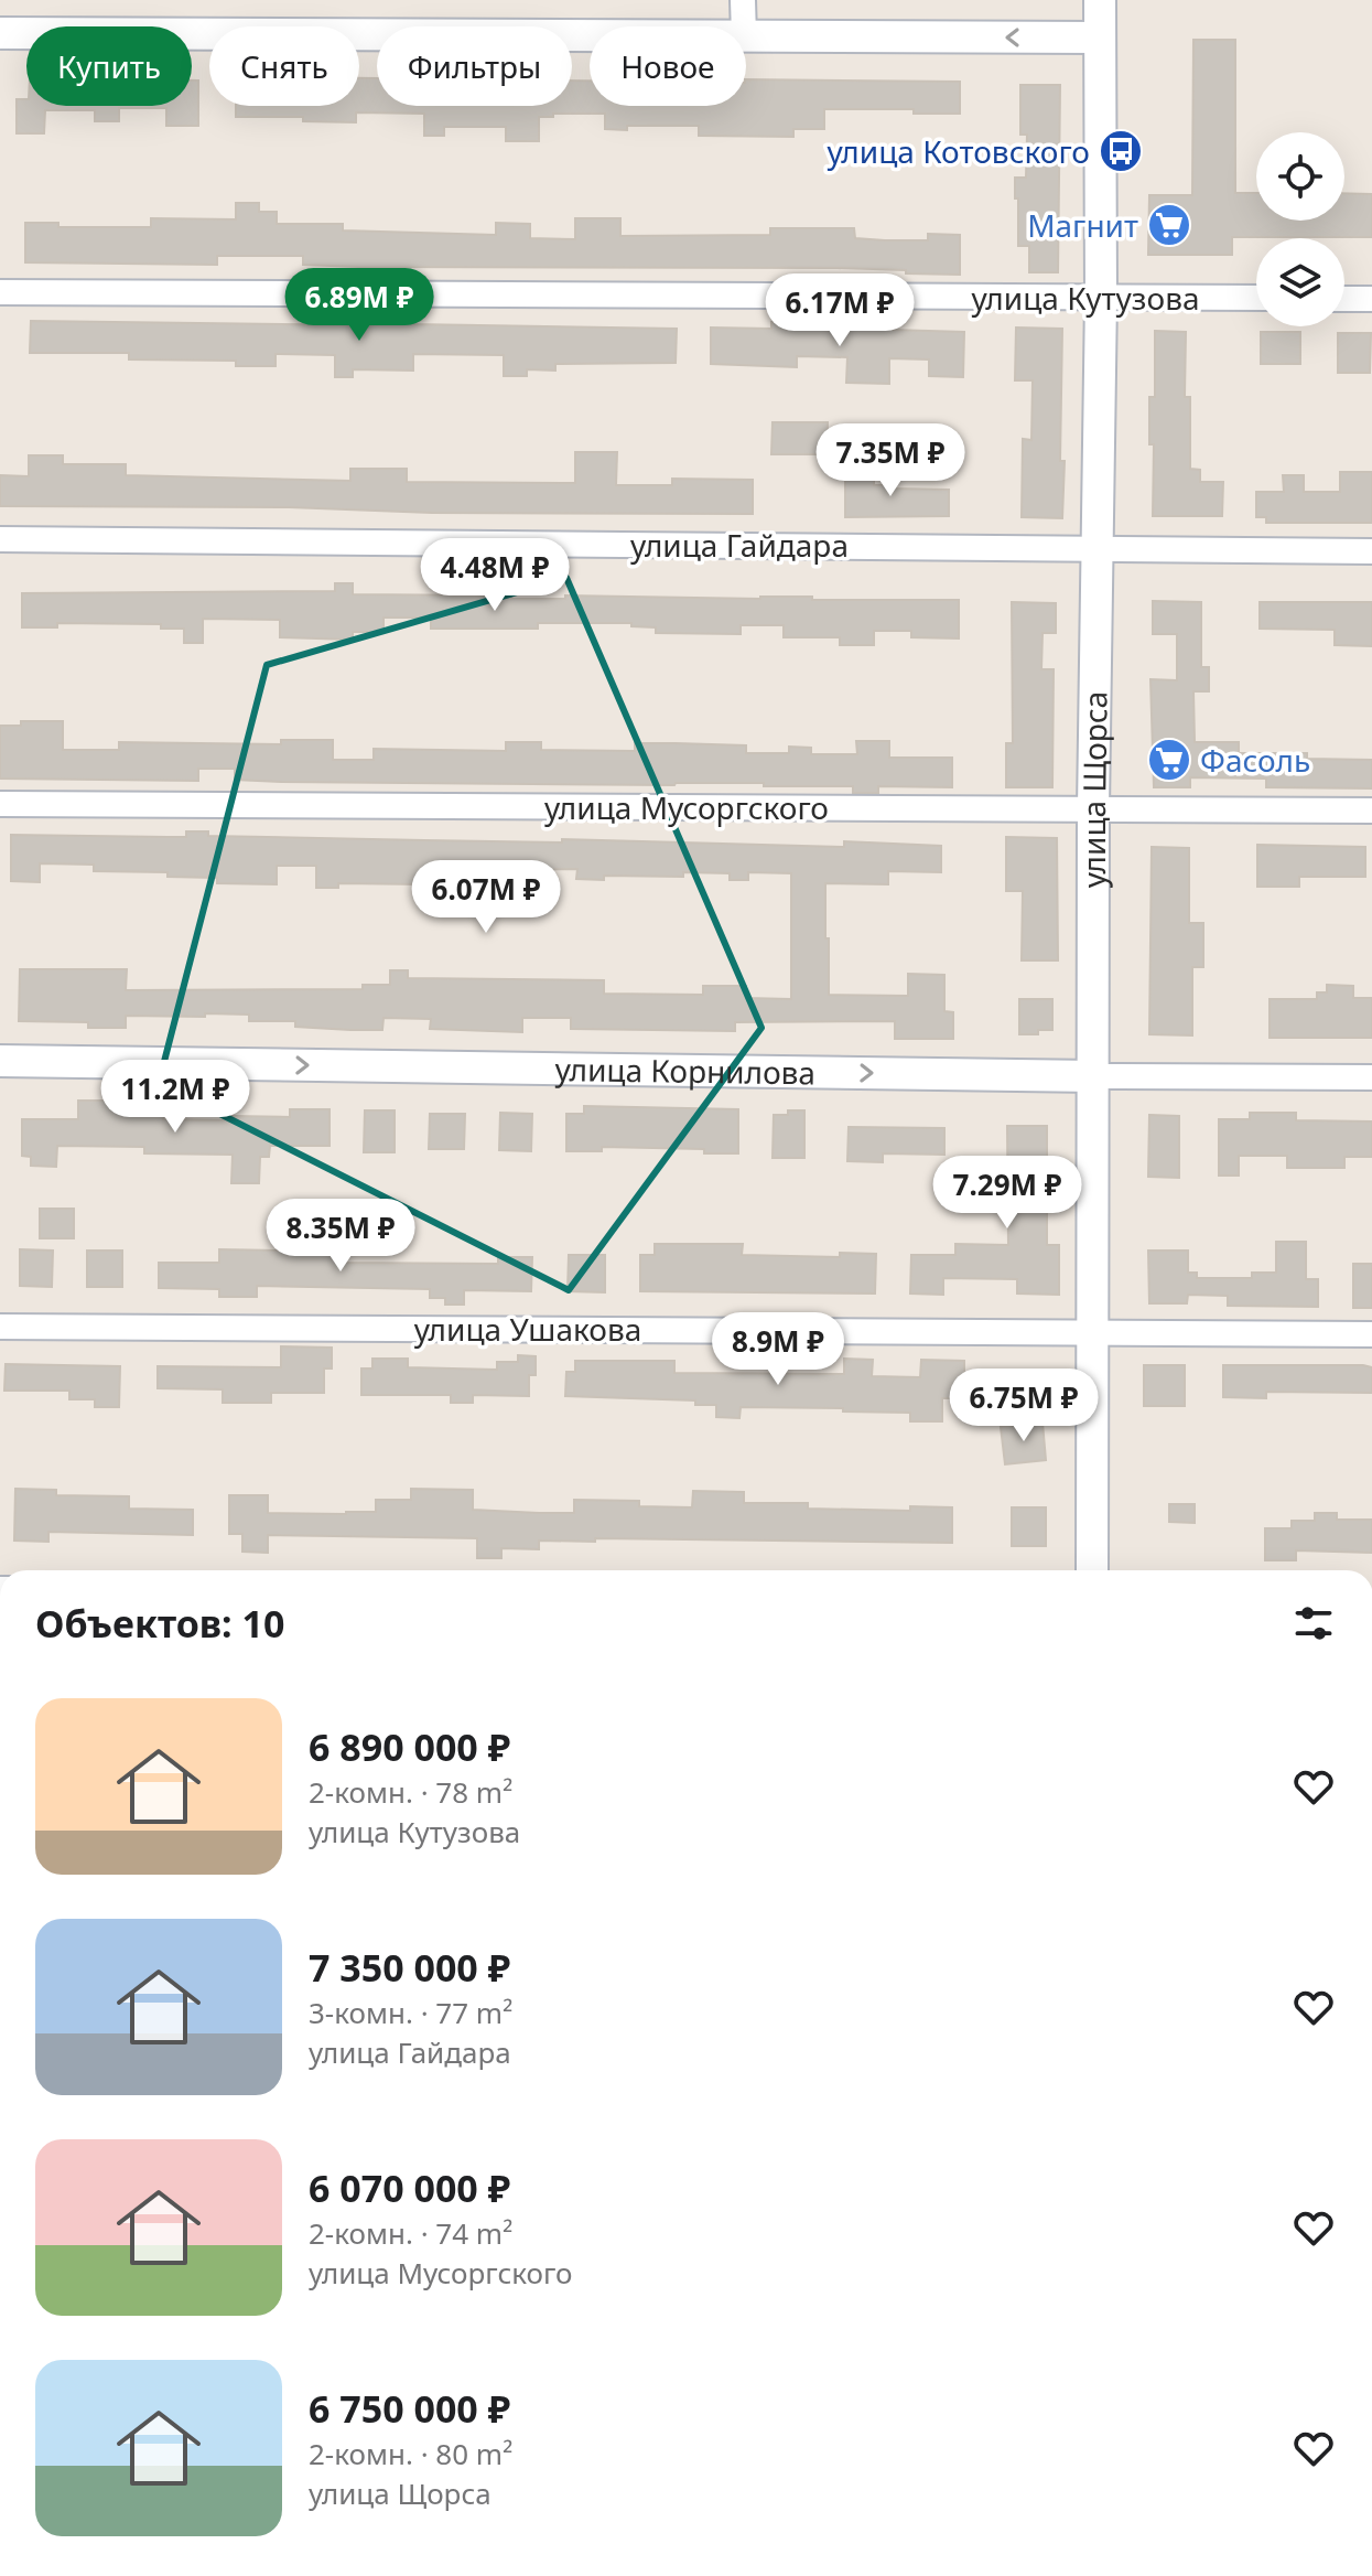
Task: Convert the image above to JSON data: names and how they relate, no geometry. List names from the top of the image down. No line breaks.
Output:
{"streets":{"street":["улица Кутузова","улица Гайдара","улица Щорса","улица Мусоргского","улица Корнилова","улица Ушакова"]},"crossings":[["улица Кутузова","улица Щорса"],["улица Гайдара","улица Щорса"],["улица Щорса","улица Мусоргского"],["улица Щорса","улица Корнилова"],["улица Щорса","улица Ушакова"]],"one_way":["улица Корнилова"],"places":{"bus stop":["улица Котовского"],"supermarket":["Магнит","Фасоль"]},"page":{"chip":["Купить","Снять","Фильтры","Новое"],"price":["6.89M ₽","6.17M ₽","7.35M ₽","4.48M ₽","6.07M ₽","11.2M ₽","7.29M ₽","8.35M ₽","8.9M ₽","6.75M ₽"],"heading":"Объектов: 10","list":[{"name":"6 890 000 ₽","note":"2-комн. · 78 m² · улица Кутузова"},{"name":"7 350 000 ₽","note":"3-комн. · 77 m² · улица Гайдара"},{"name":"6 070 000 ₽","note":"2-комн. · 74 m² · улица Мусоргского"},{"name":"6 750 000 ₽","note":"2-комн. · 80 m² · улица Щорса"}]}}
